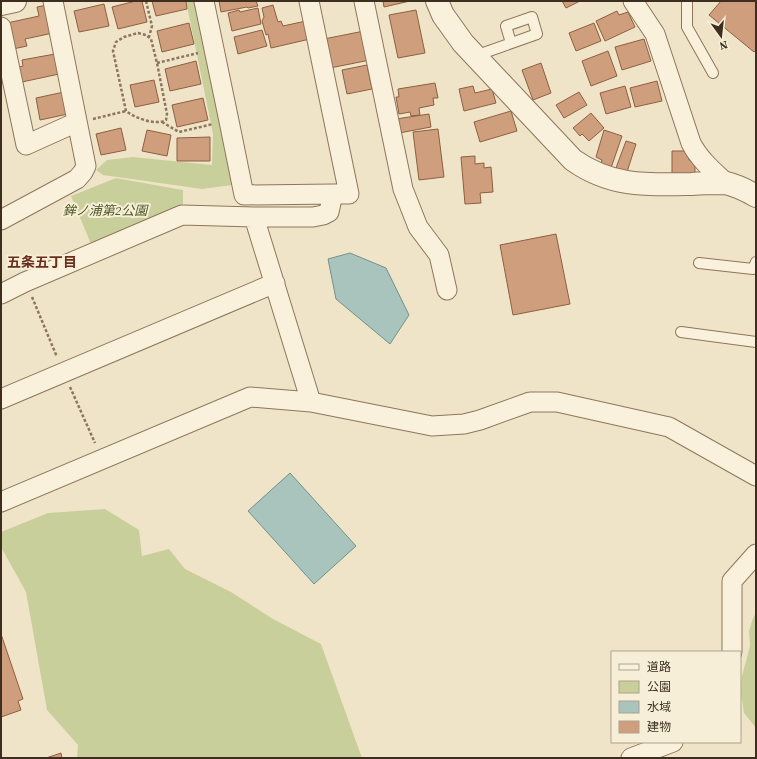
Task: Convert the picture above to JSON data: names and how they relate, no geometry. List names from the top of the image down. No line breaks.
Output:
{"districts":["五条五丁目"],"parks":["鉾ノ浦第2公園"],"legend":["道路","公園","水域","建物"],"north":"bottom"}
